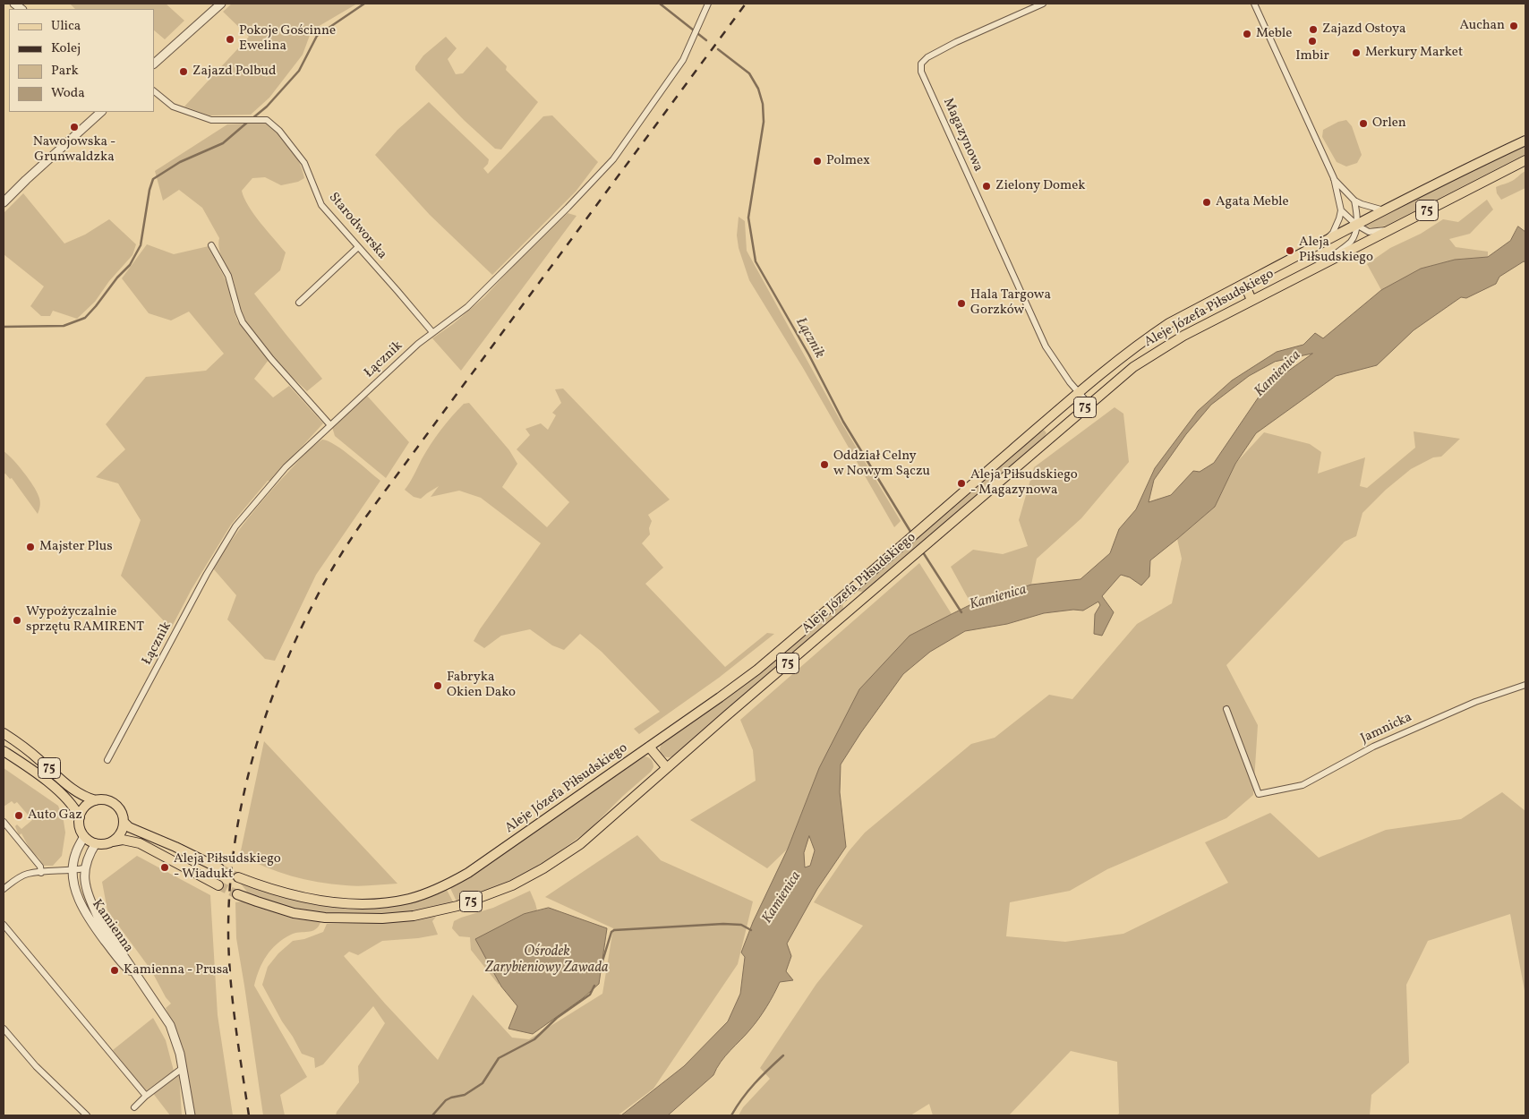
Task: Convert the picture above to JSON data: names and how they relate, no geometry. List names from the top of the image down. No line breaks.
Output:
{"streets":{"main road":["75","Aleje Józefa Piłsudskiego"],"street":["Magazynowa","Starodworska","Łącznik","Jamnicka","Kamienna"]},"crossings":[["Magazynowa","Aleje Józefa Piłsudskiego"],["75","Kamienna"],["Starodworska","Łącznik"]],"water":["Łącznik","Kamienica","Ośrodek Zarybieniowy Zawada"],"places":["Auchan","Zajazd Ostoya","Meble","Pokoje Gościnne Ewelina","Imbir","Merkury Market","Zajazd Polbud","Orlen","Nawojowska - Grunwaldzka","Polmex","Zielony Domek","Agata Meble","Aleja Piłsudskiego","Hala Targowa Gorzków","Oddział Celny w Nowym Sączu","Aleja Piłsudskiego - Magazynowa","Majster Plus","Wypożyczalnie sprzętu RAMIRENT","Fabryka Okien Dako","Auto Gaz","Aleja Piłsudskiego - Wiadukt","Kamienna - Prusa"],"legend":["Ulica","Kolej","Park","Woda"]}
